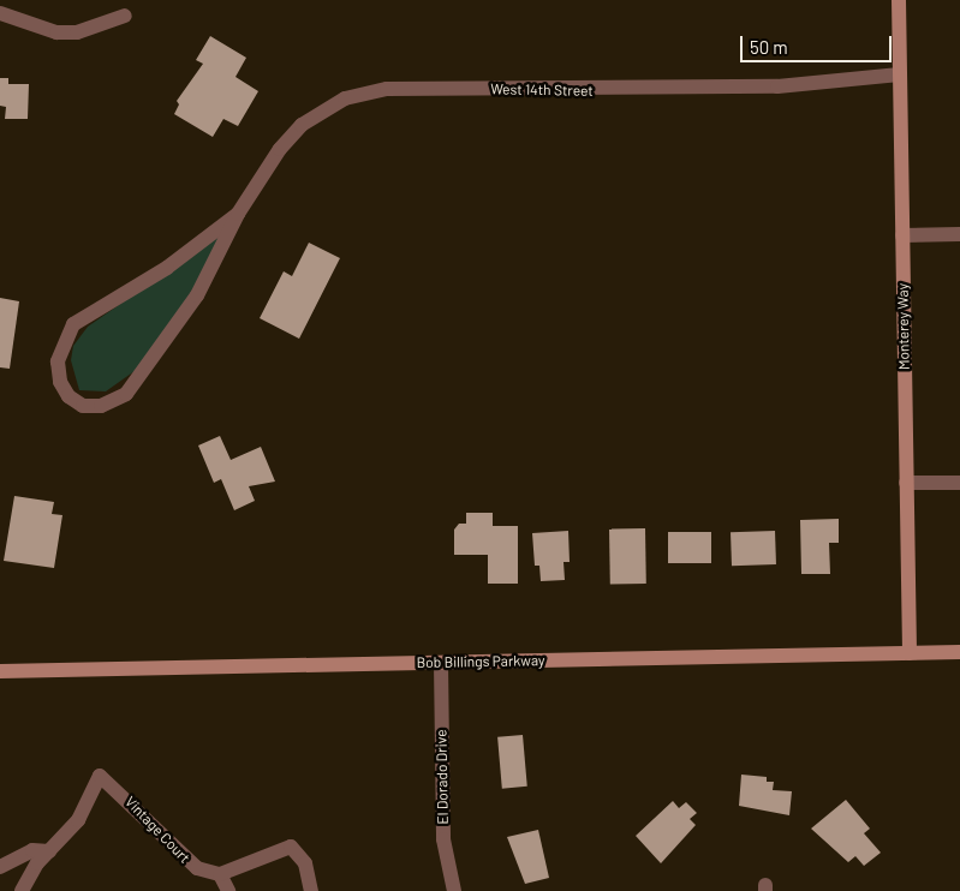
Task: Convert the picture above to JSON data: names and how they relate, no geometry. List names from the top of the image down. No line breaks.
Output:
{"streets":{"main road":["Monterey Way","Bob Billings Parkway"],"street":["West 14th Street","El Dorado Drive","Vintage Court"]},"crossings":[["West 14th Street","Monterey Way"],["Monterey Way","Bob Billings Parkway"],["Bob Billings Parkway","El Dorado Drive"]],"scale_bar":"50 m"}
